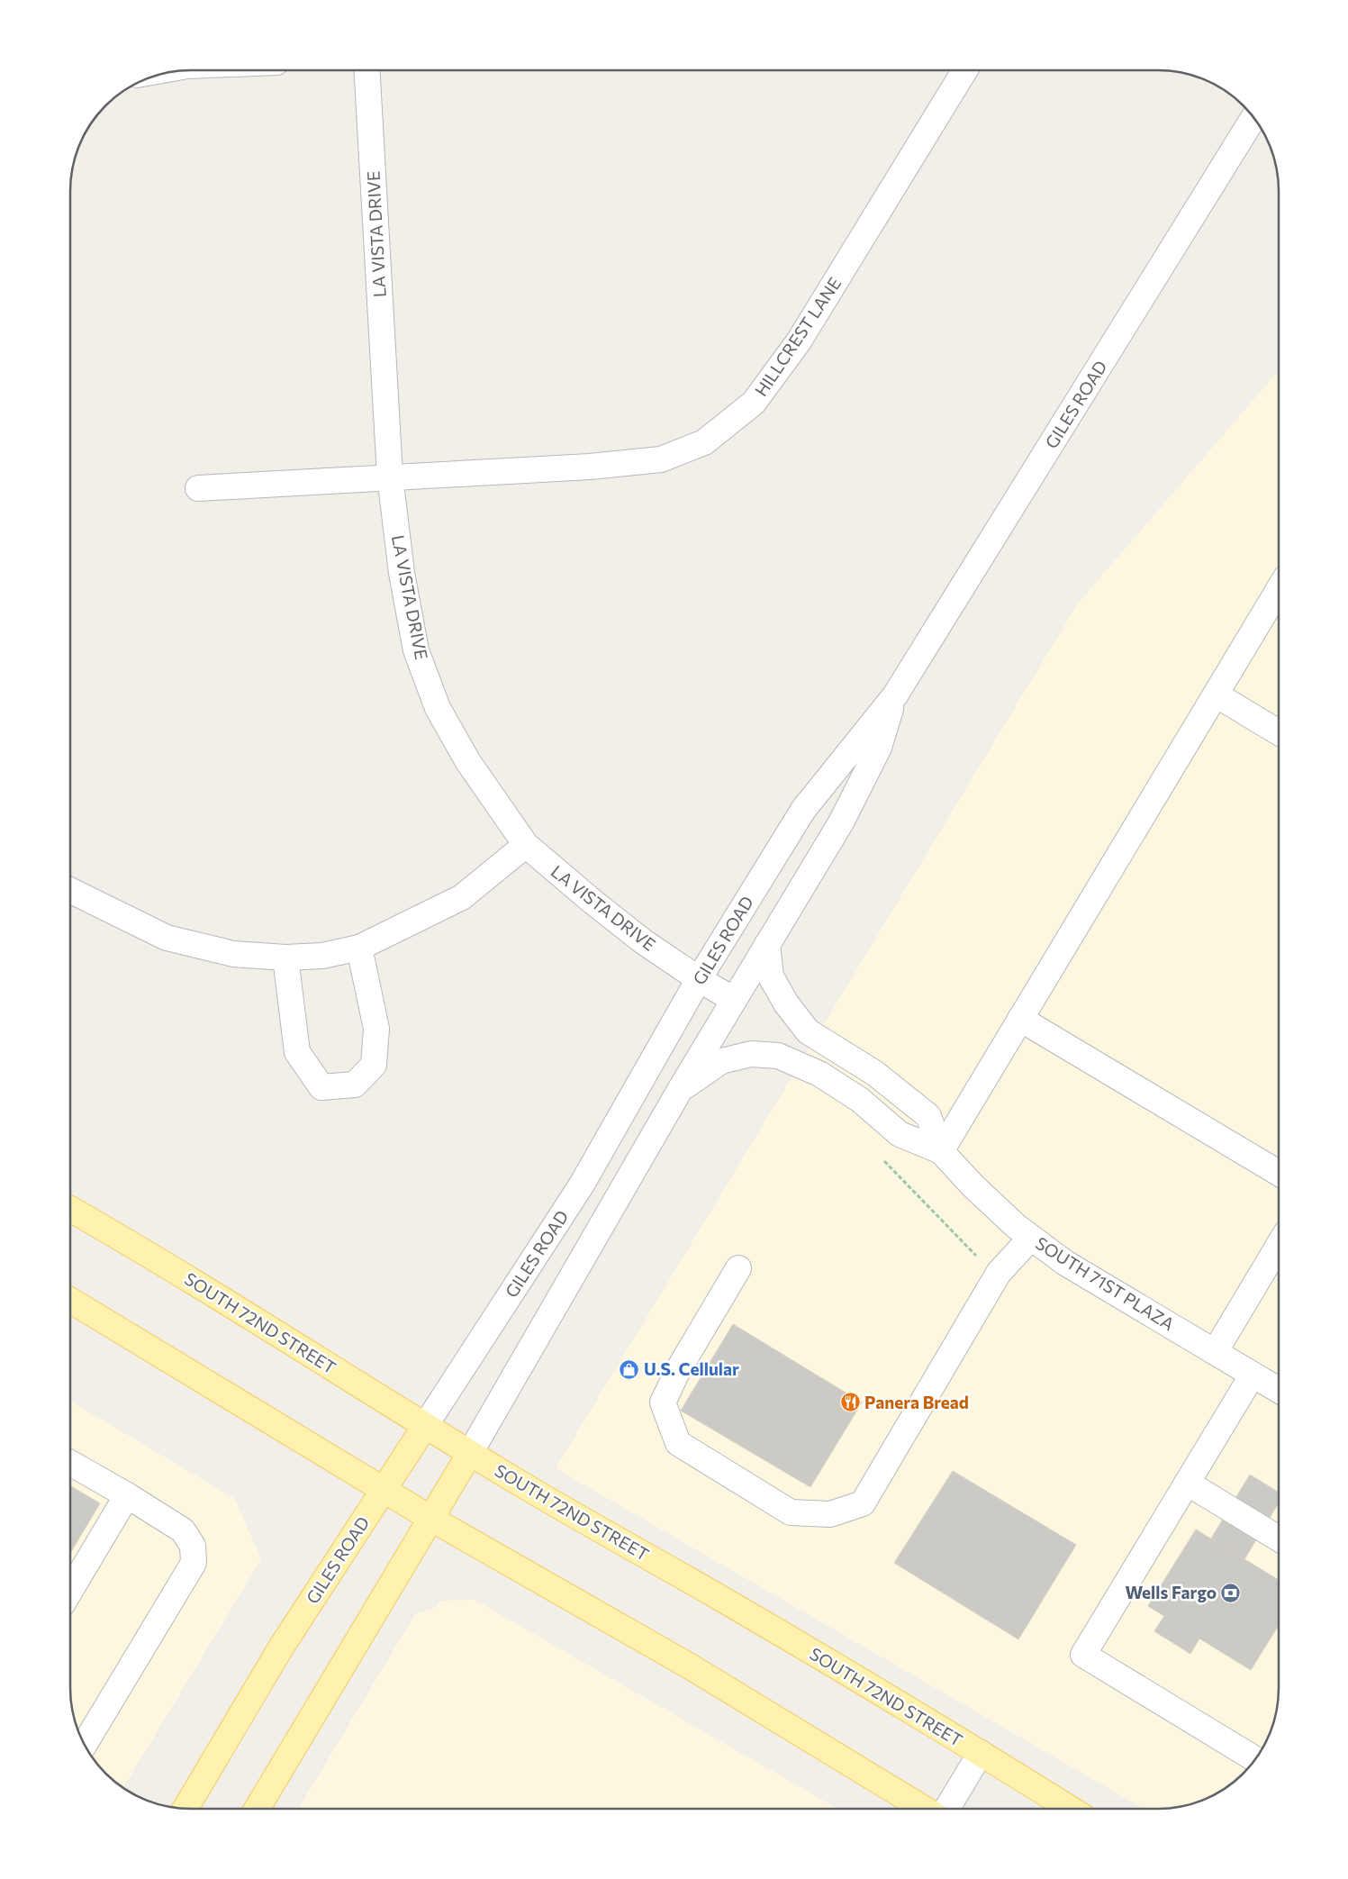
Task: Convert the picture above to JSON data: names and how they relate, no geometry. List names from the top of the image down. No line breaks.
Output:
{"streets":{"main road":["GILES ROAD","SOUTH 72ND STREET"],"street":["LA VISTA DRIVE","HILLCREST LANE","SOUTH 71ST PLAZA"]},"crossings":[["LA VISTA DRIVE","HILLCREST LANE"],["LA VISTA DRIVE","GILES ROAD"],["GILES ROAD","SOUTH 71ST PLAZA"],["GILES ROAD","SOUTH 72ND STREET"]],"places":{"shop":["U.S. Cellular"],"restaurant":["Panera Bread"],"bank":["Wells Fargo"]}}
